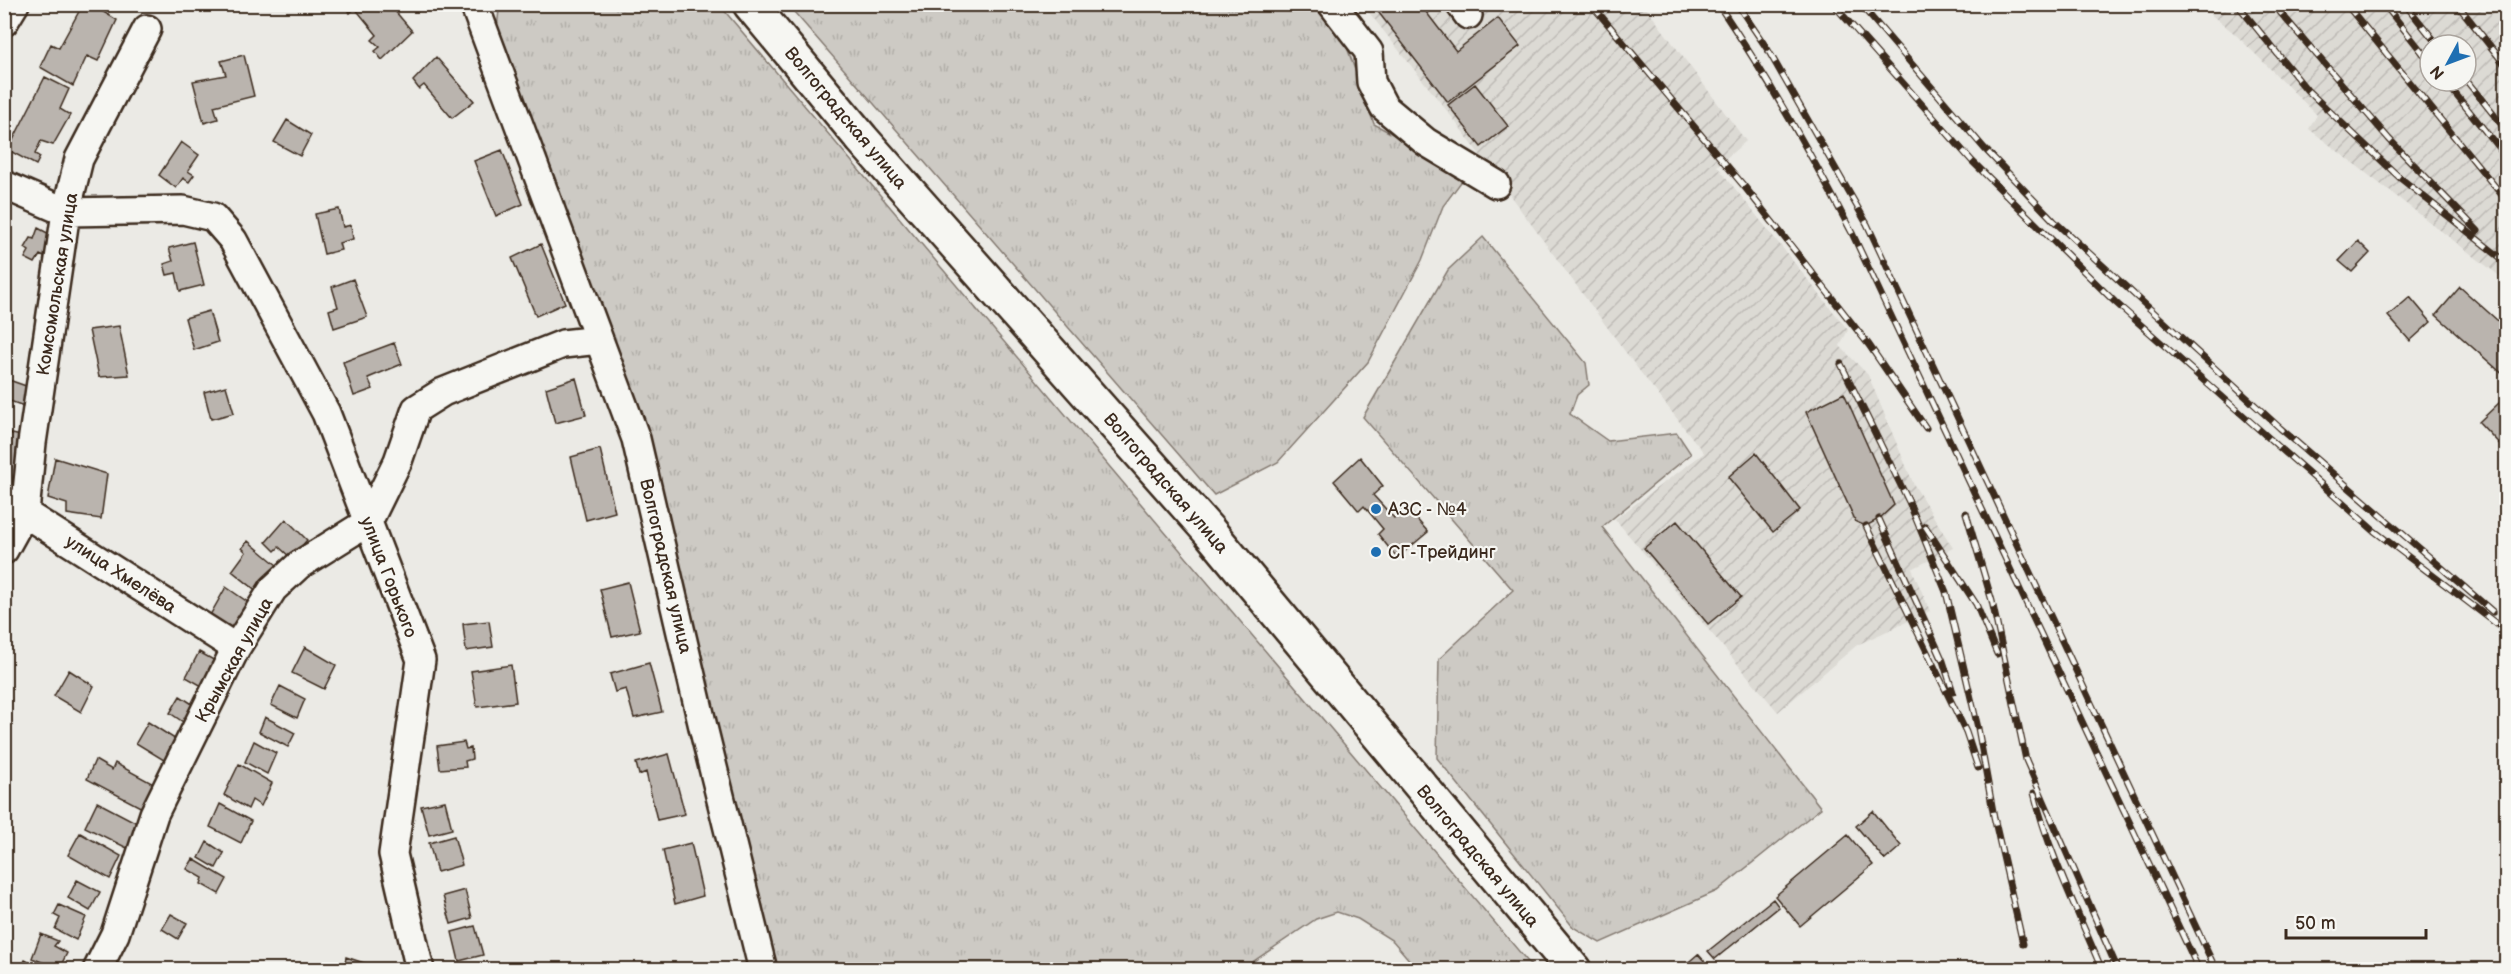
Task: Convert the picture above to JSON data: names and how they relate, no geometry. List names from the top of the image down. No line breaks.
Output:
{"streets":{"main road":["Волгоградская улица"],"street":["Комсомольская улица","улица Хмелёва","улица Горького","Крымская улица"]},"crossings":[["Комсомольская улица","улица Хмелёва"],["Комсомольская улица","улица Горького"],["улица Хмелёва","Крымская улица"],["улица Горького","Крымская улица"]],"places":["АЗС - №4","СГ-Трейдинг"],"scale_bar":"50 m","north":"bottom left"}
